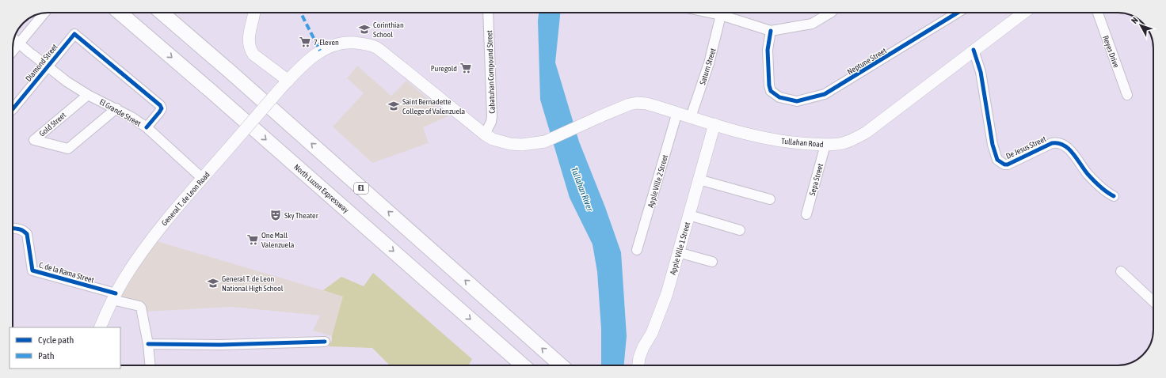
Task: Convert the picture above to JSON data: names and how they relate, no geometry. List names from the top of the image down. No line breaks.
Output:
{"streets":{"highway":["North Luzon Expressway","E1"],"main road":["Tullahan Road","General T. de Leon Road","Apple Ville 1 Street"],"street":["Reyes Drive","Neptune Street","Diamond Street","Saturn Street","Cabatuhan Compound Street","El Grande Street","Gold Street","De Jesus Street","Sepa Street","Apple Ville 2 Street","C. de la Rama Street"]},"crossings":[["Diamond Street","El Grande Street"],["Saturn Street","Tullahan Road"],["Cabatuhan Compound Street","General T. de Leon Road"],["El Grande Street","Gold Street"],["El Grande Street","General T. de Leon Road"],["Tullahan Road","De Jesus Street"],["Tullahan Road","Sepa Street"],["Tullahan Road","Apple Ville 2 Street"],["Tullahan Road","General T. de Leon Road"],["Tullahan Road","Apple Ville 1 Street"],["General T. de Leon Road","C. de la Rama Street"]],"water":["Tullahan River"],"places":{"school or university":["Corinthian School","Saint Bernadette College of Valenzuela","General T. de Leon National High School"],"supermarket":["7-Eleven","Puregold","One Mall Valenzuela"],"theatre":["Sky Theater"]},"legend":["Cycle path","Path"],"north":"top left"}
